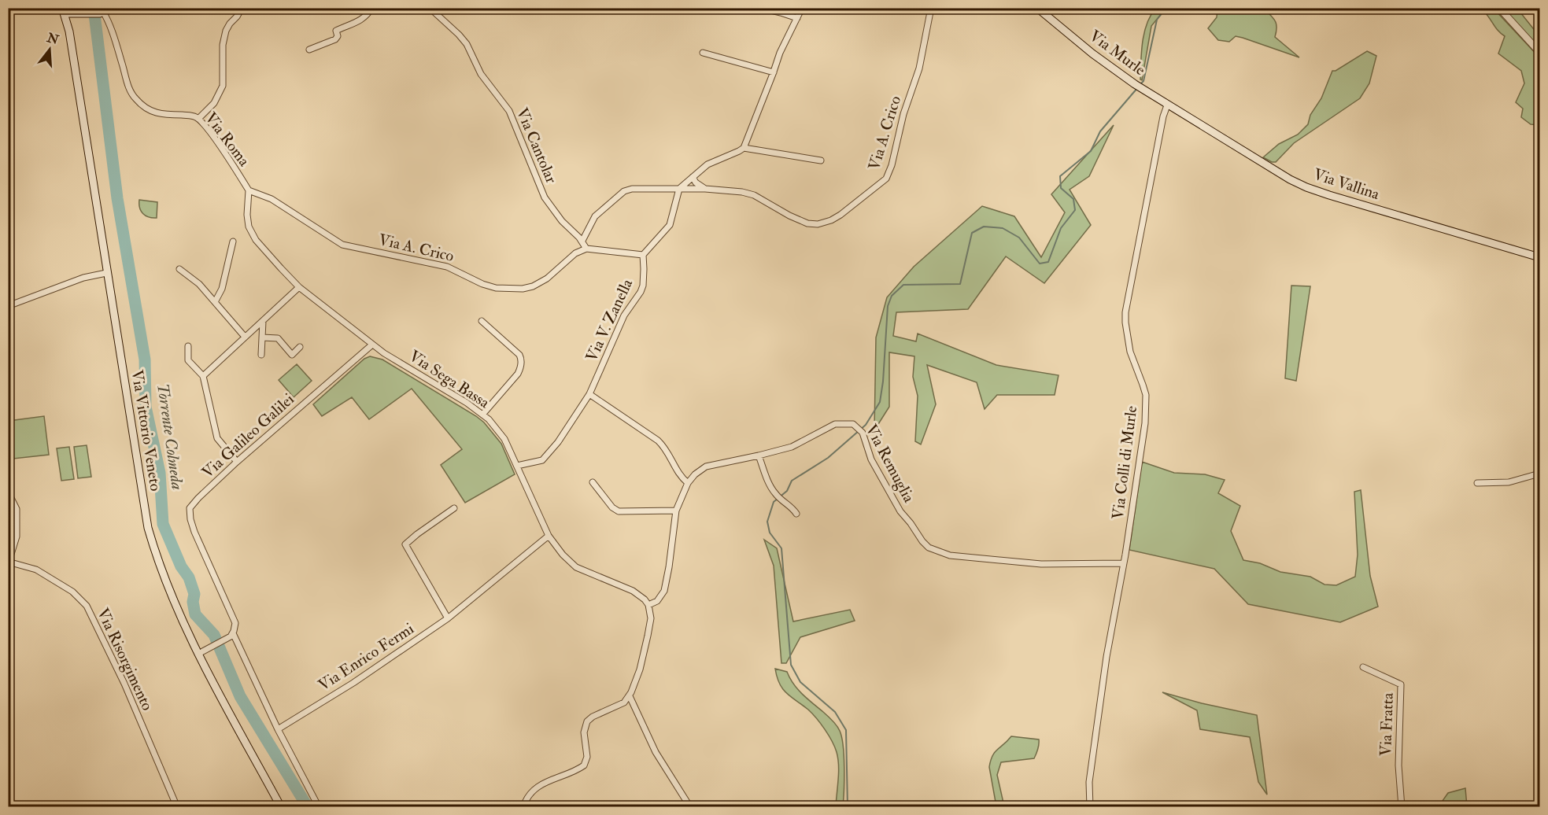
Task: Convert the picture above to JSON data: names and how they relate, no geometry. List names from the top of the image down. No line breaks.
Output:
{"streets":{"main road":["Via Murle","Via Vallina","Via Vittorio Veneto"],"street":["Via A. Crico","Via Roma","Via Cantolar","Via V. Zanella","Via Sega Bassa","Via Galileo Galilei","Via Colli di Murle","Via Remuglia","Via Enrico Fermi","Via Risorgimento","Via Fratta"]},"crossings":[["Via Murle","Via Vallina"],["Via Murle","Via Colli di Murle"],["Via A. Crico","Via Roma"],["Via A. Crico","Via Cantolar"],["Via A. Crico","Via Sega Bassa"],["Via Roma","Via Sega Bassa"],["Via Vallina","Via Colli di Murle"],["Via V. Zanella","Via Sega Bassa"],["Via Sega Bassa","Via Galileo Galilei"],["Via Sega Bassa","Via Remuglia"],["Via Sega Bassa","Via Enrico Fermi"],["Via Colli di Murle","Via Remuglia"]],"water":["Torrente Colmeda"],"north":"top"}
